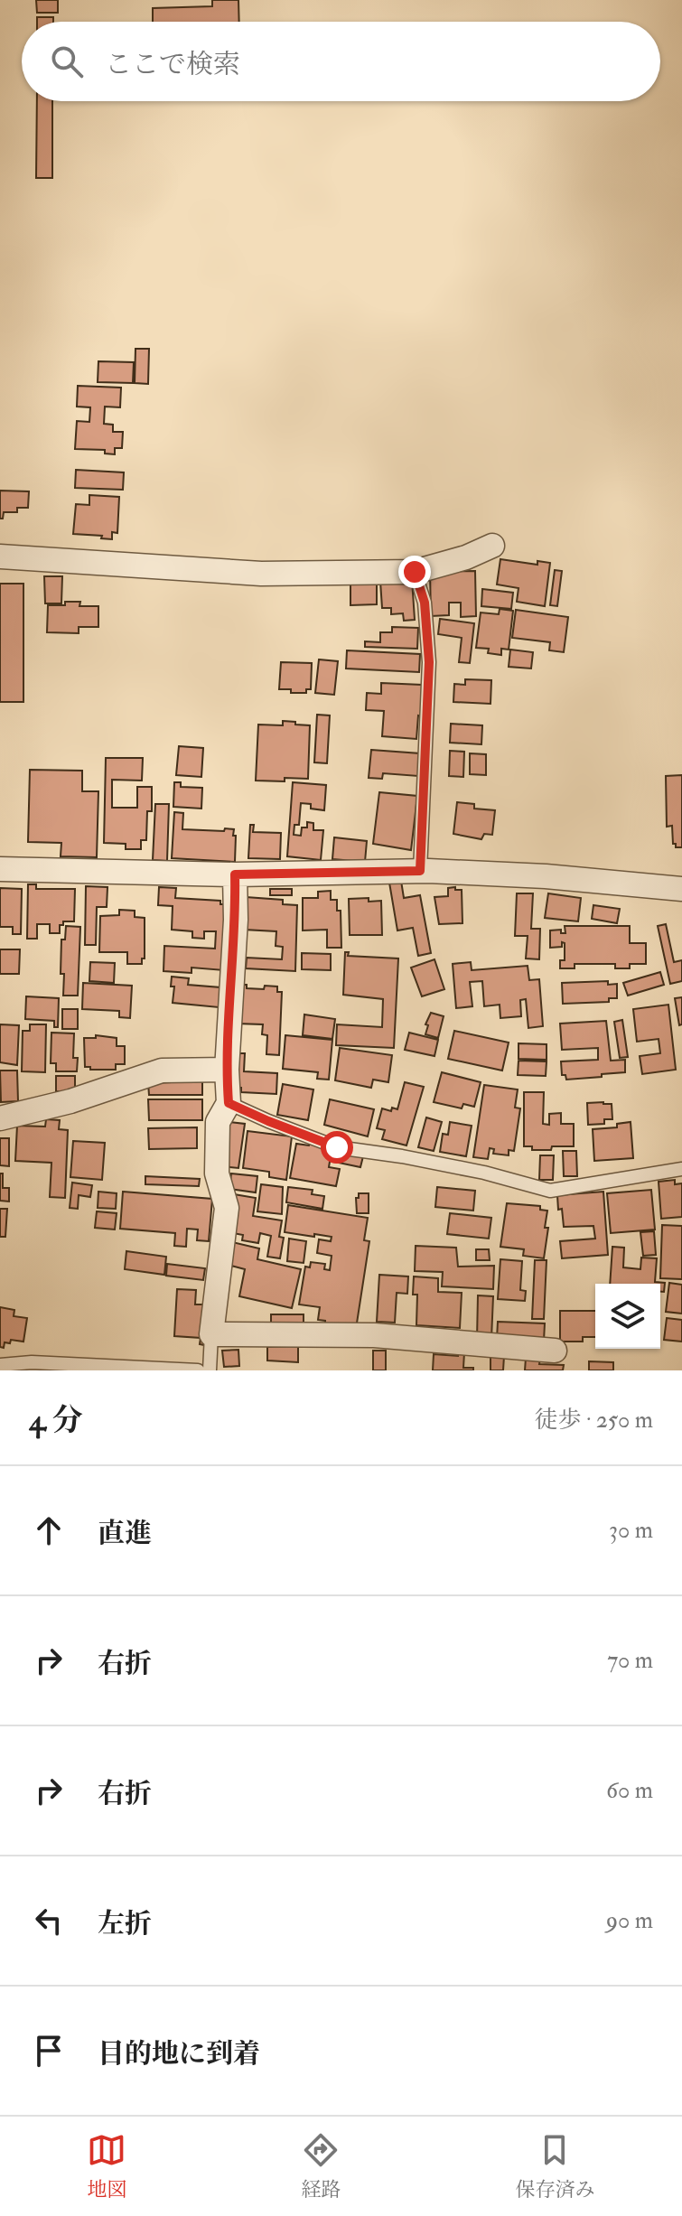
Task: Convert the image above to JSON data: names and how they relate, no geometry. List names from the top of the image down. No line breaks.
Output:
{"page":{"search":"ここで検索","heading":["4 分","徒歩 · 250 m"],"list":[["直進","30 m"],["右折","70 m"],["右折","60 m"],["左折","90 m"],"目的地に到着"],"nav":["地図","経路","保存済み"]}}
